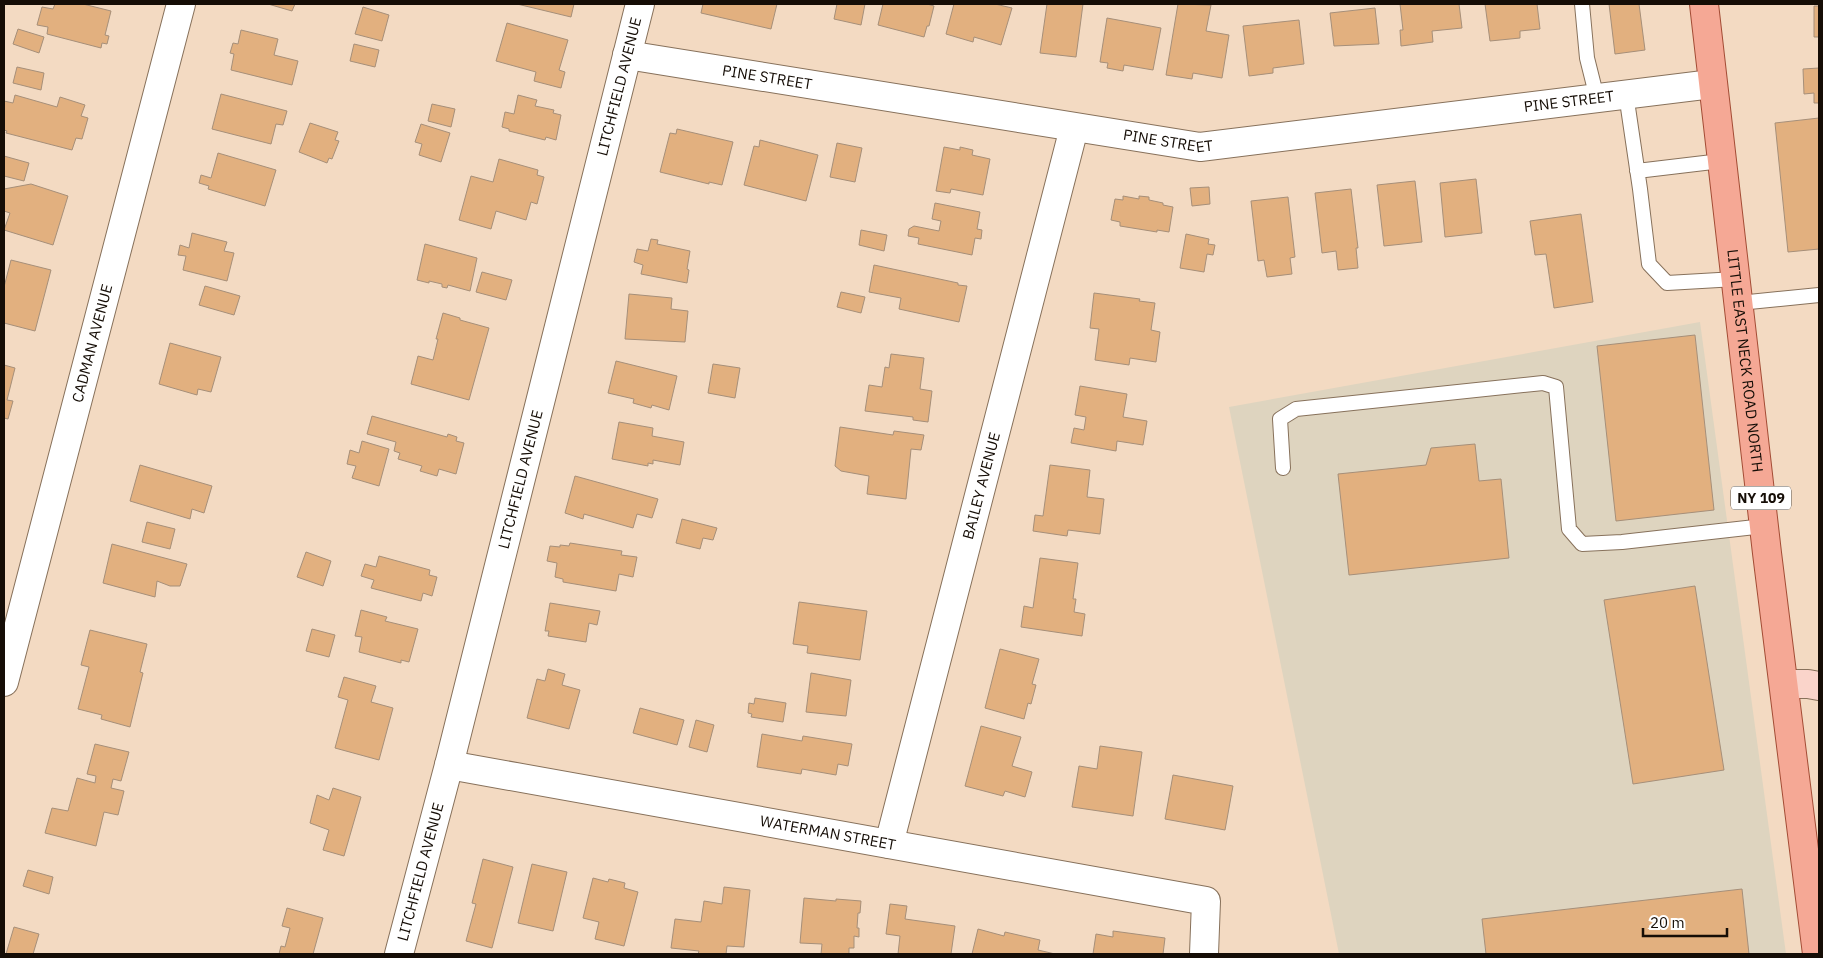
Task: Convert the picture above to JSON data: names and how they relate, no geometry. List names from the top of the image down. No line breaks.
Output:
{"streets":{"main road":["LITTLE EAST NECK ROAD NORTH","NY 109"],"street":["PINE STREET","LITCHFIELD AVENUE","CADMAN AVENUE","BAILEY AVENUE","WATERMAN STREET"]},"crossings":[["PINE STREET","LITCHFIELD AVENUE"],["PINE STREET","LITTLE EAST NECK ROAD NORTH"],["PINE STREET","BAILEY AVENUE"],["LITCHFIELD AVENUE","WATERMAN STREET"],["BAILEY AVENUE","WATERMAN STREET"]],"scale_bar":"20 m"}
